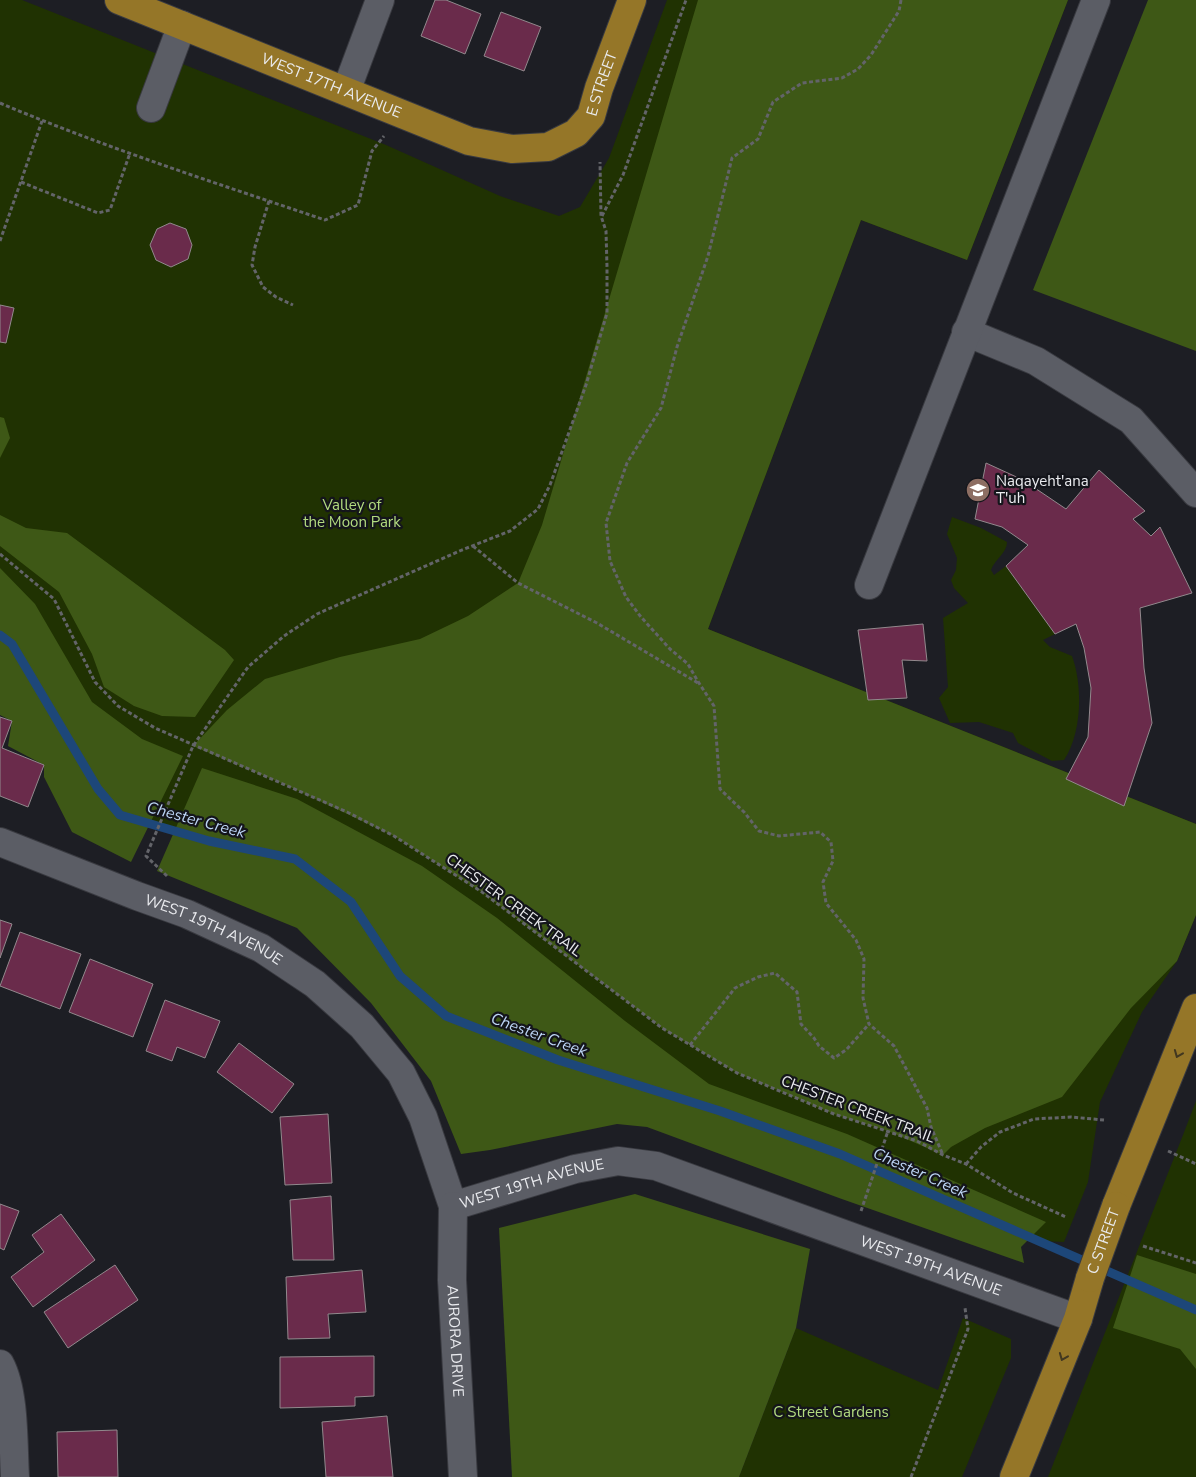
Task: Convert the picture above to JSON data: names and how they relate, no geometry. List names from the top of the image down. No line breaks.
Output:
{"streets":{"main road":["E STREET","WEST 17TH AVENUE","C STREET"],"street":["WEST 19TH AVENUE","AURORA DRIVE"],"path":["CHESTER CREEK TRAIL"]},"crossings":[["E STREET","WEST 17TH AVENUE"],["WEST 19TH AVENUE","C STREET"],["WEST 19TH AVENUE","AURORA DRIVE"]],"one_way":["C STREET"],"water":["Chester Creek"],"parks":["Valley of the Moon Park","C Street Gardens"],"places":{"school or university":["Naqayeht'ana T'uh"]}}
